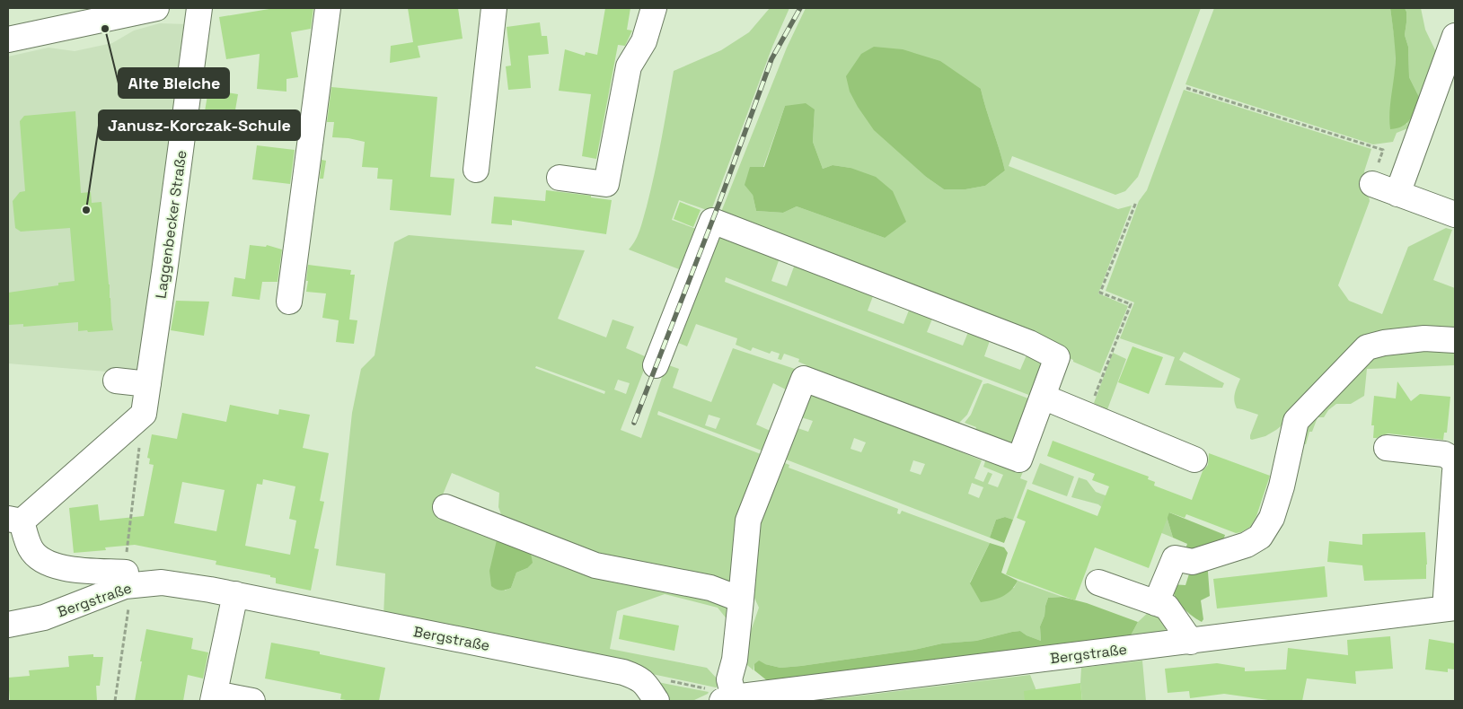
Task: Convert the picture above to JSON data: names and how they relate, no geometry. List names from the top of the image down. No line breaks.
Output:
{"streets":{"street":["Laggenbecker Straße","Bergstraße"]},"places":["Alte Bleiche","Janusz-Korczak-Schule"]}
